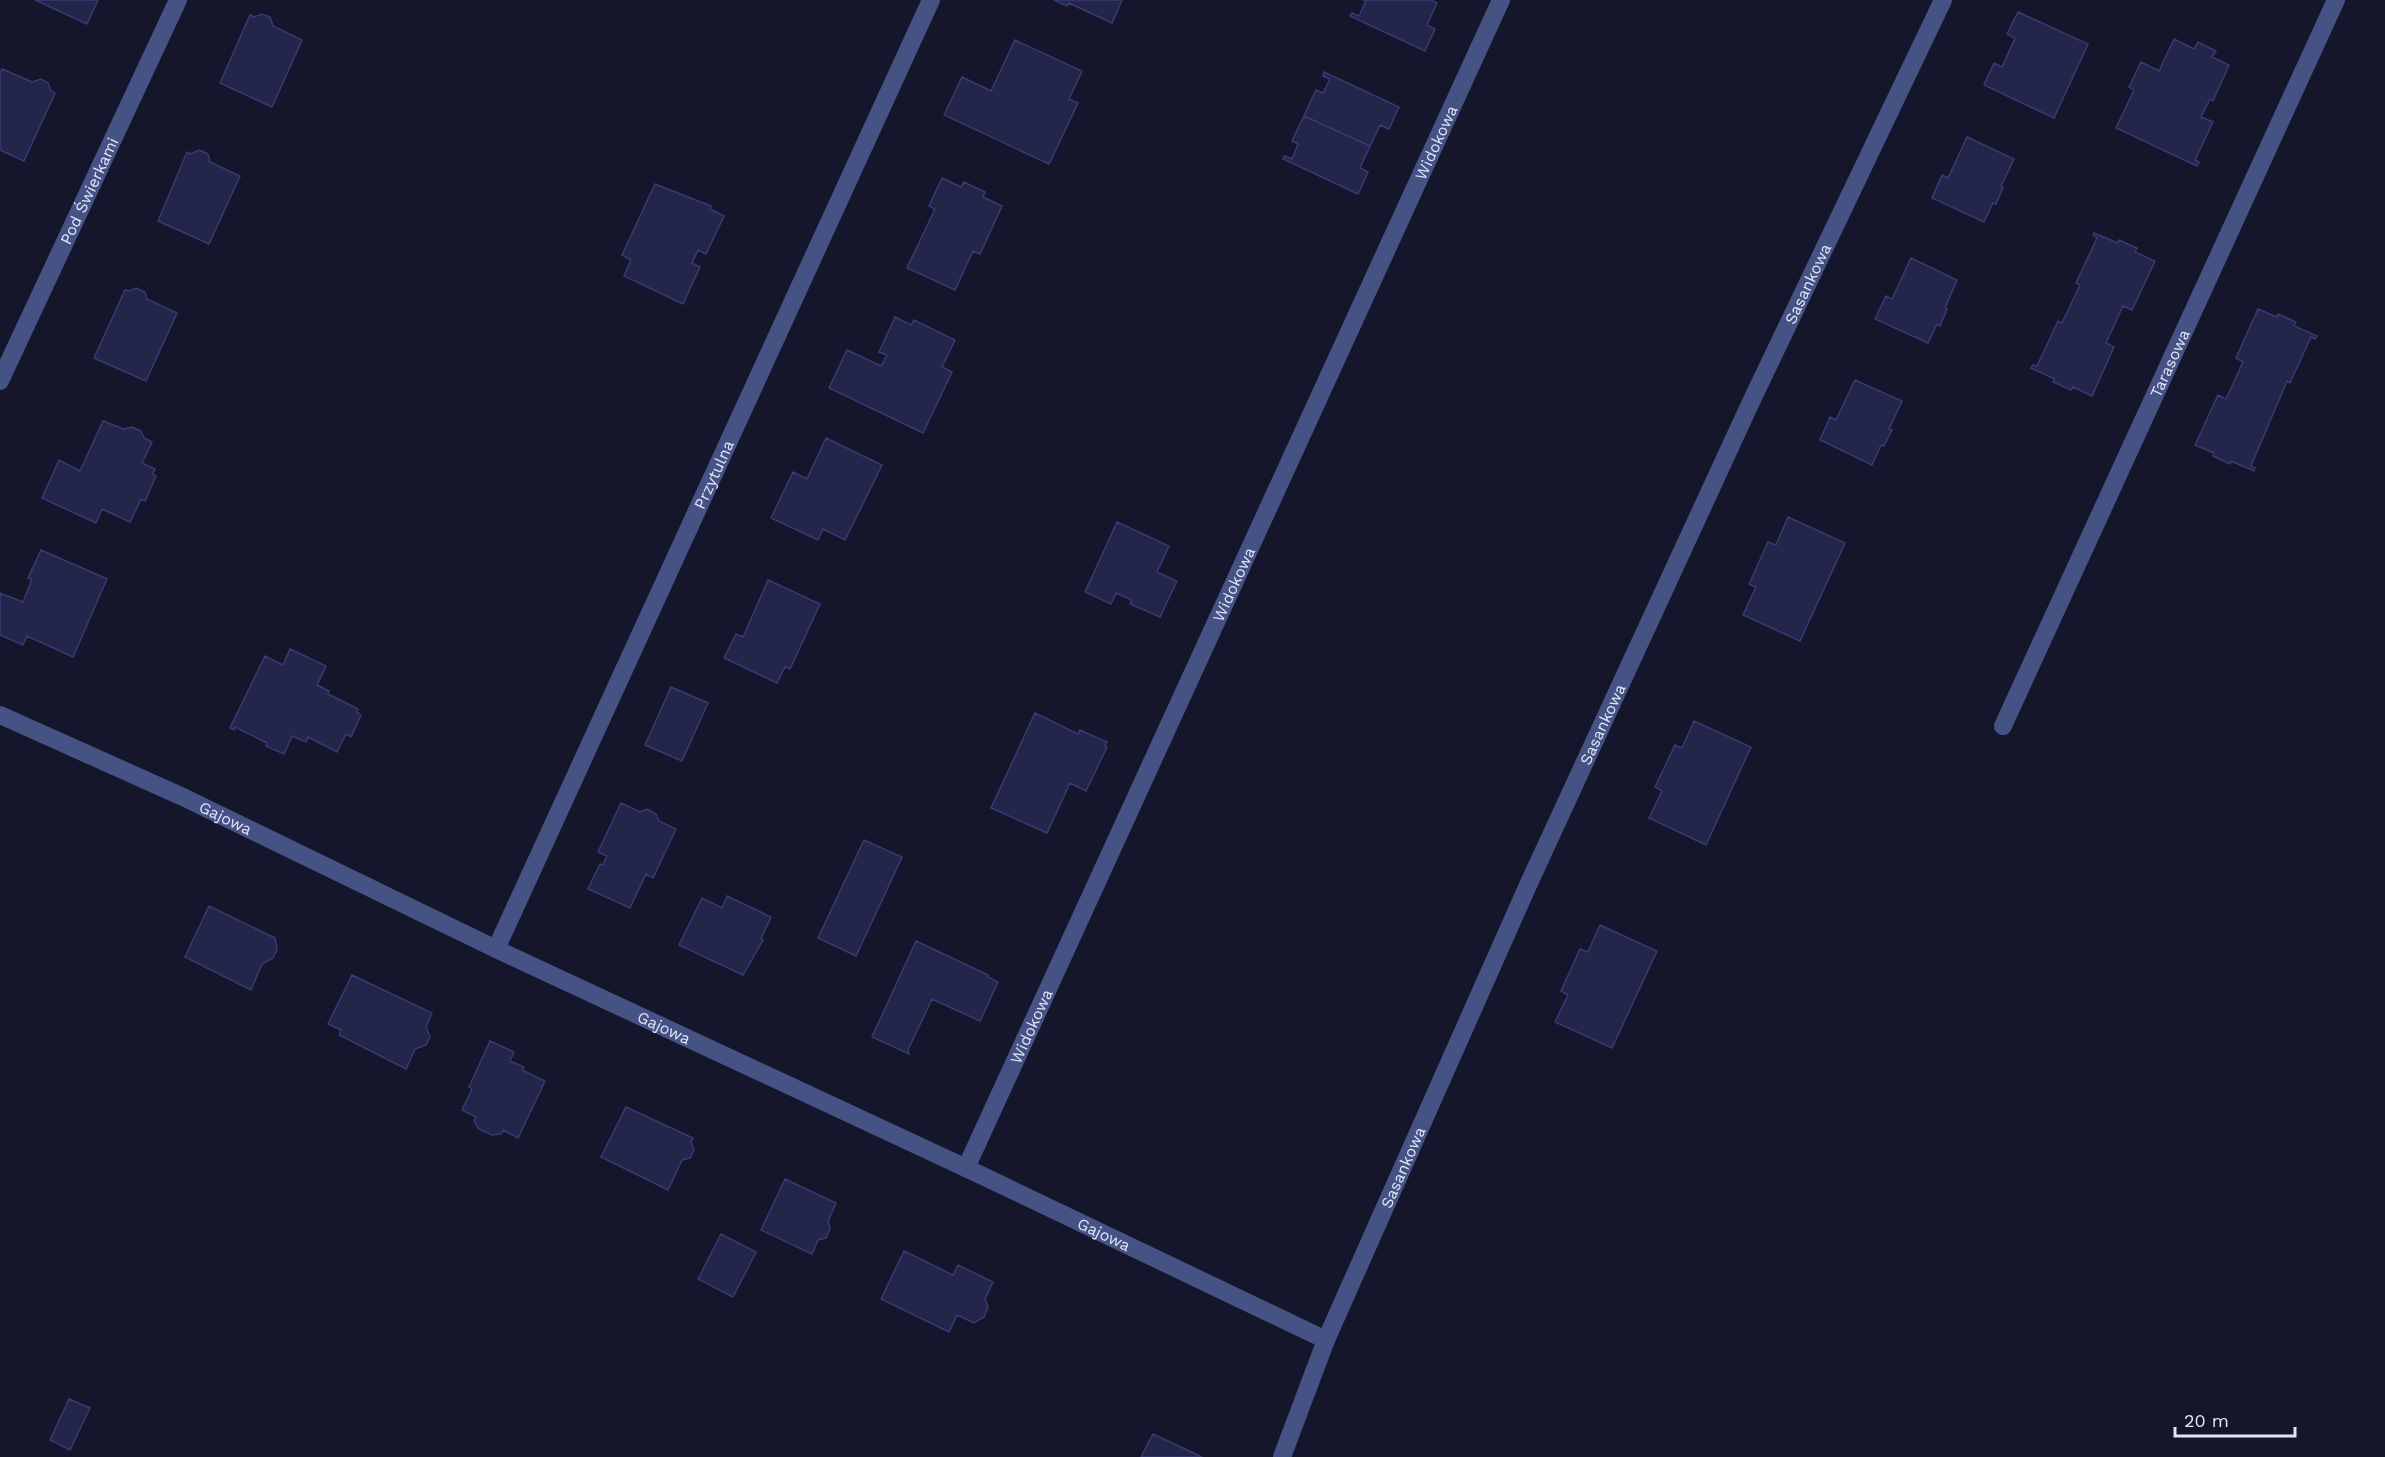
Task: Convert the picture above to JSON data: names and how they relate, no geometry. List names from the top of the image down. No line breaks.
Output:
{"streets":{"street":["Widokowa","Pod Świerkami","Sasankowa","Tarasowa","Przytulna","Gajowa"]},"crossings":[["Widokowa","Gajowa"],["Sasankowa","Gajowa"],["Przytulna","Gajowa"]],"scale_bar":"20 m"}
